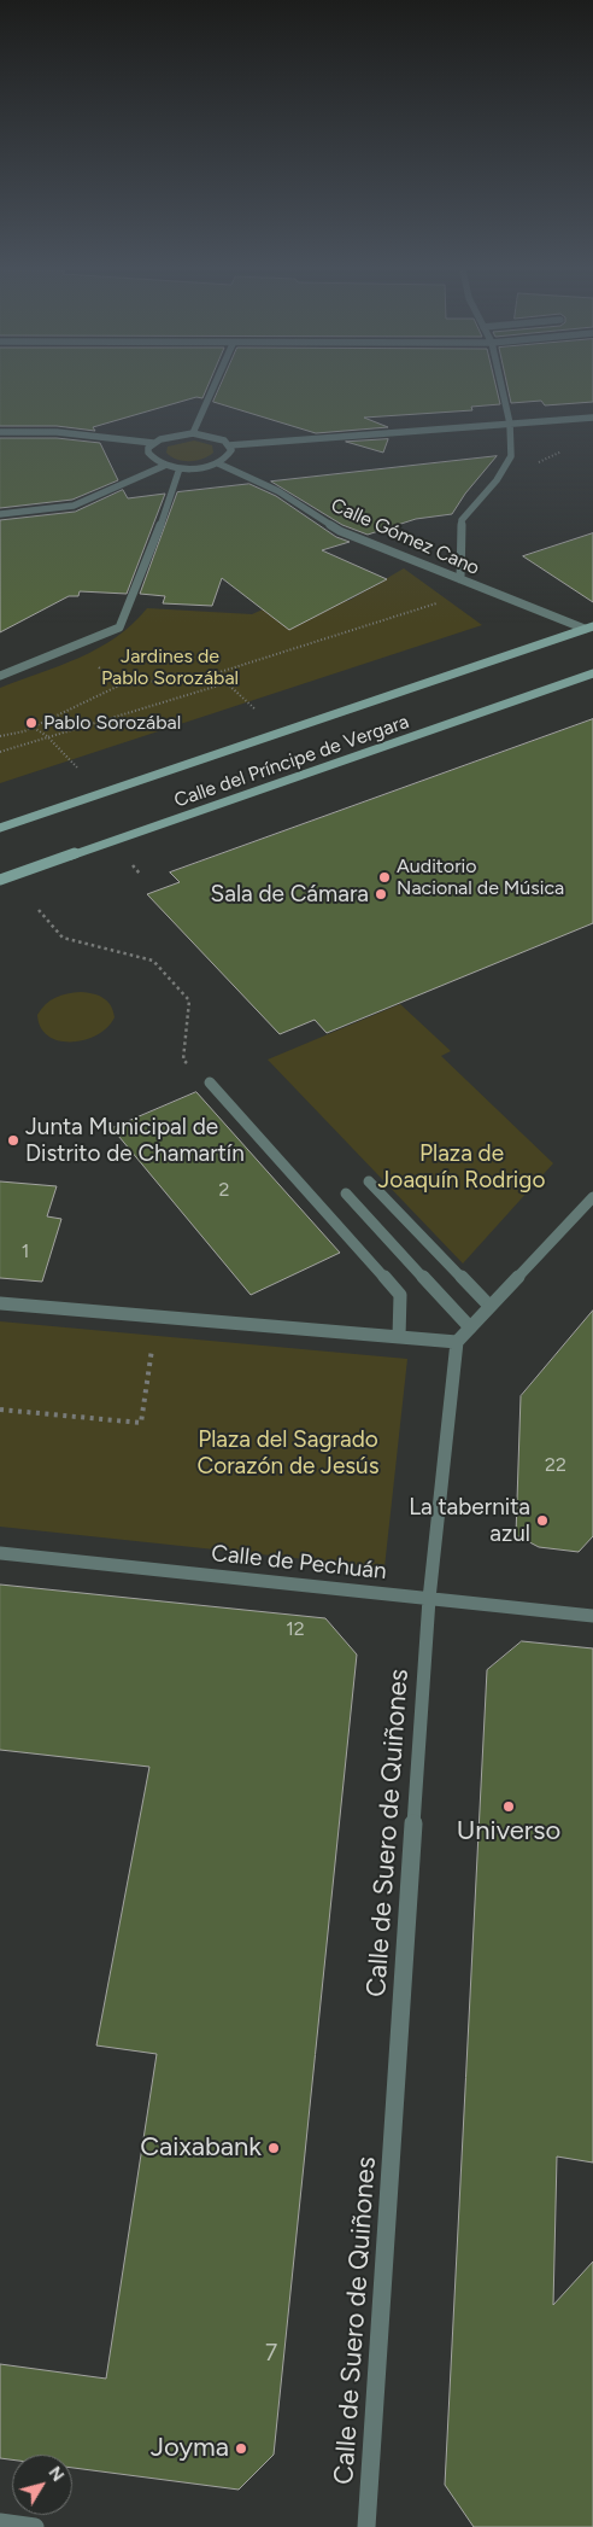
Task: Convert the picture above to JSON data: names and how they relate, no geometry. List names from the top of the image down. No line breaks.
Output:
{"streets":{"main road":["Calle del Príncipe de Vergara"],"street":["Calle Gómez Cano","Calle de Pechuán","Calle de Suero de Quiñones"]},"crossings":[["Calle Gómez Cano","Calle del Príncipe de Vergara"],["Calle de Pechuán","Calle de Suero de Quiñones"]],"parks":["Jardines de Pablo Sorozábal","Plaza de Joaquín Rodrigo","Plaza del Sagrado Corazón de Jesús"],"places":["Pablo Sorozábal","Auditorio Nacional de Música","Sala de Cámara","Junta Municipal de Distrito de Chamartín","La tabernita azul","Universo","Caixabank","Joyma"],"house_numbers":["2","1","22","12","7"],"north":"top right"}
